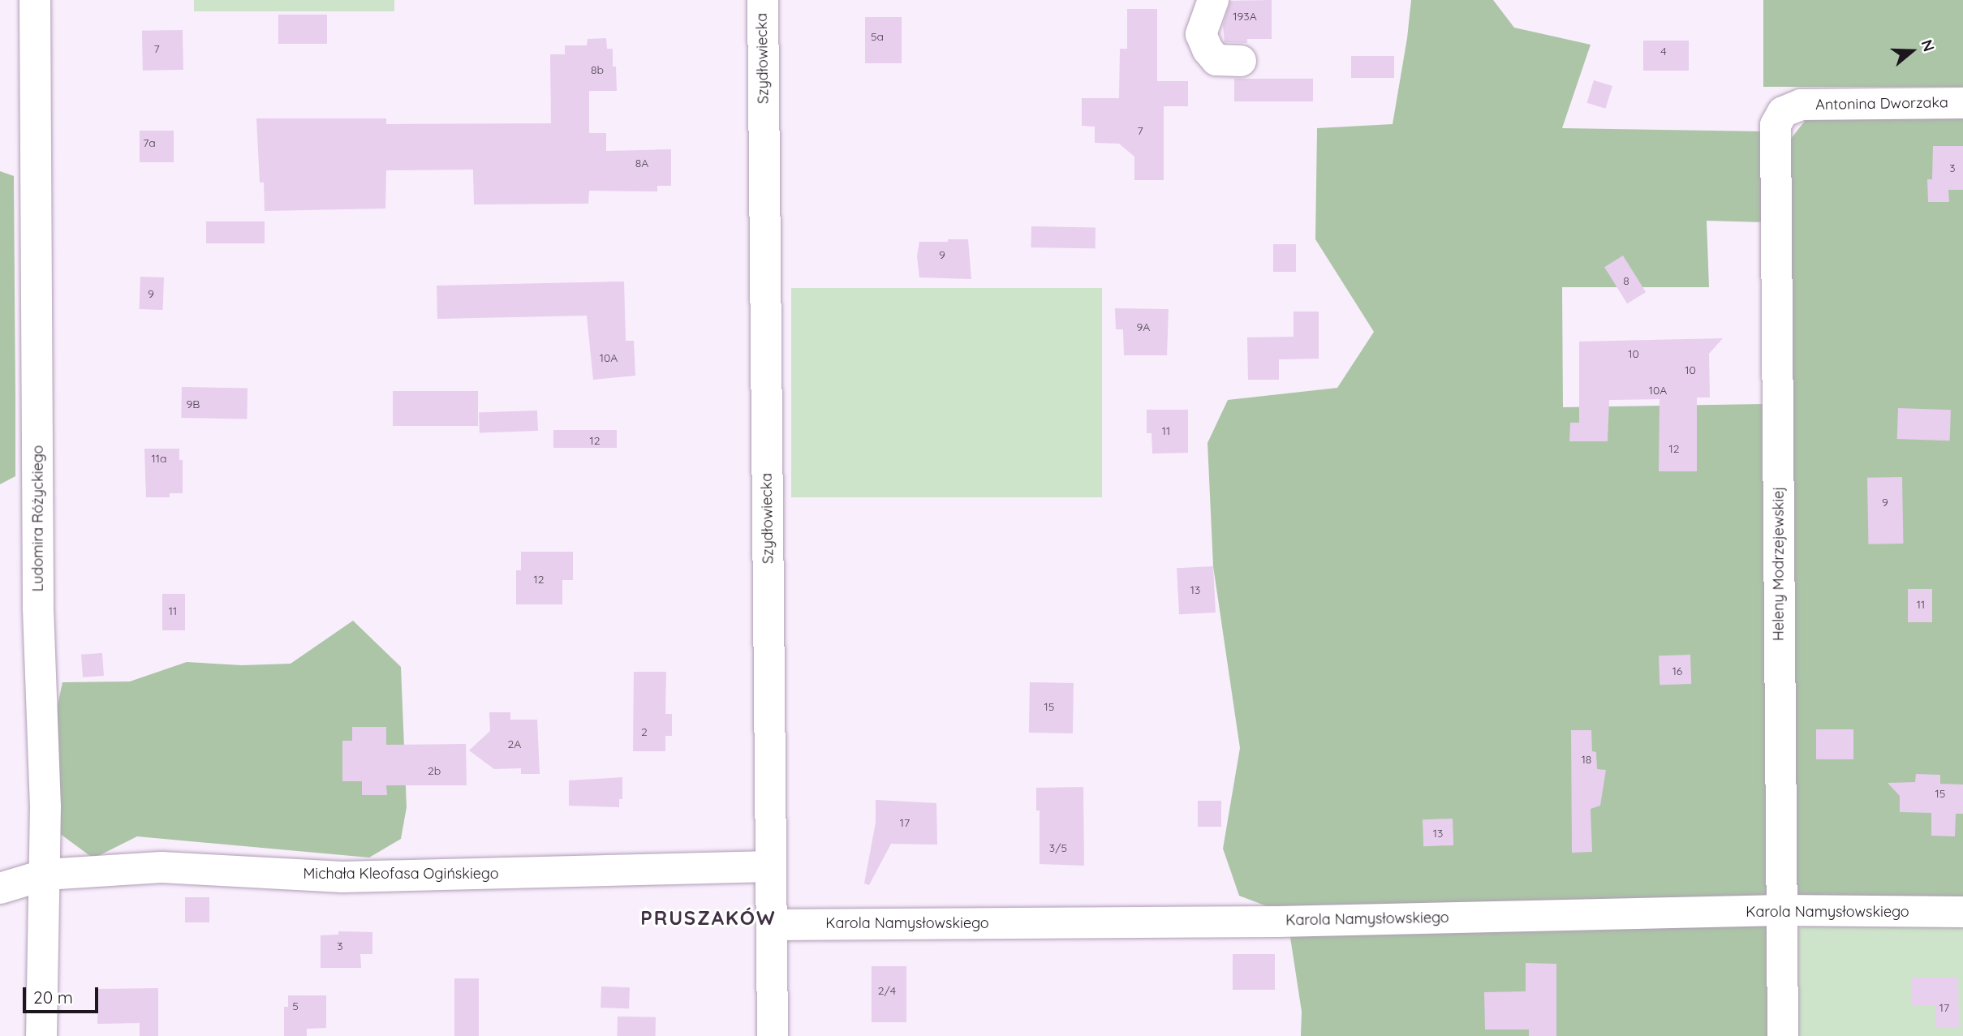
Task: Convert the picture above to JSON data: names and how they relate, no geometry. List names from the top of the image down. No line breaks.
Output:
{"streets":{"street":["Szydłowiecka","Antonina Dworzaka","Ludomira Różyckiego","Heleny Modrzejewskiej","Michała Kleofasa Ogińskiego","Karola Namysłowskiego"]},"crossings":[["Szydłowiecka","Michała Kleofasa Ogińskiego"],["Szydłowiecka","Karola Namysłowskiego"],["Antonina Dworzaka","Heleny Modrzejewskiej"],["Ludomira Różyckiego","Michała Kleofasa Ogińskiego"],["Heleny Modrzejewskiej","Karola Namysłowskiego"]],"districts":["PRUSZAKÓW"],"house_numbers":["193A","5a","7","4","8b","7","7a","8A","3","9","8","9","9A","10","10A","10","10A","9B","11","12","12","11a","9","12","13","11","11","16","15","2","2A","18","2b","15","17","13","3/5","3","2/4","5","17"],"scale_bar":"20 m","north":"right"}
